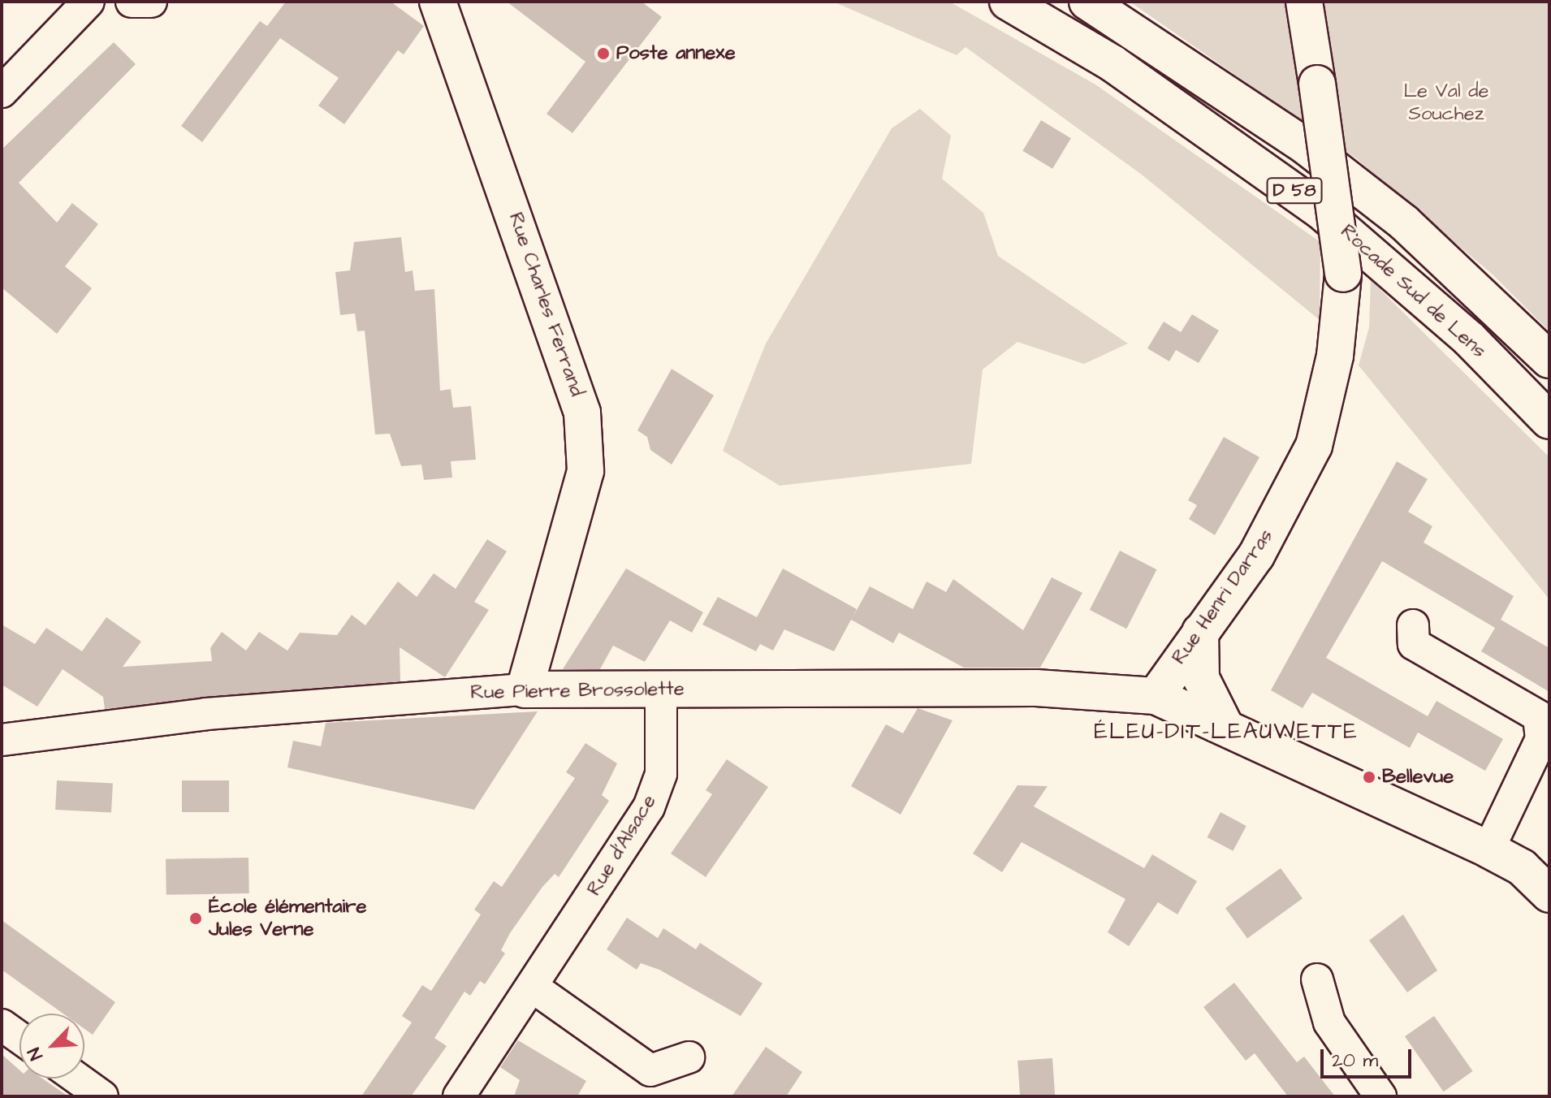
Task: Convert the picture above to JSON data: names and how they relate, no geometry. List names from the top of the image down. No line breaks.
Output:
{"streets":{"main road":["D 58","Rocade Sud de Lens","Rue Charles Ferrand","Rue Henri Darras","Rue Pierre Brossolette"],"street":["Rue d'Alsace"]},"crossings":[["Rue Charles Ferrand","Rue Pierre Brossolette"],["Rue Henri Darras","Rue Pierre Brossolette"],["Rue Pierre Brossolette","Rue d'Alsace"]],"districts":["ÉLEU-DIT-LEAUWETTE"],"parks":["Le Val de Souchez"],"places":["Poste annexe","Bellevue","École élémentaire Jules Verne"],"scale_bar":"20 m","north":"bottom left"}
